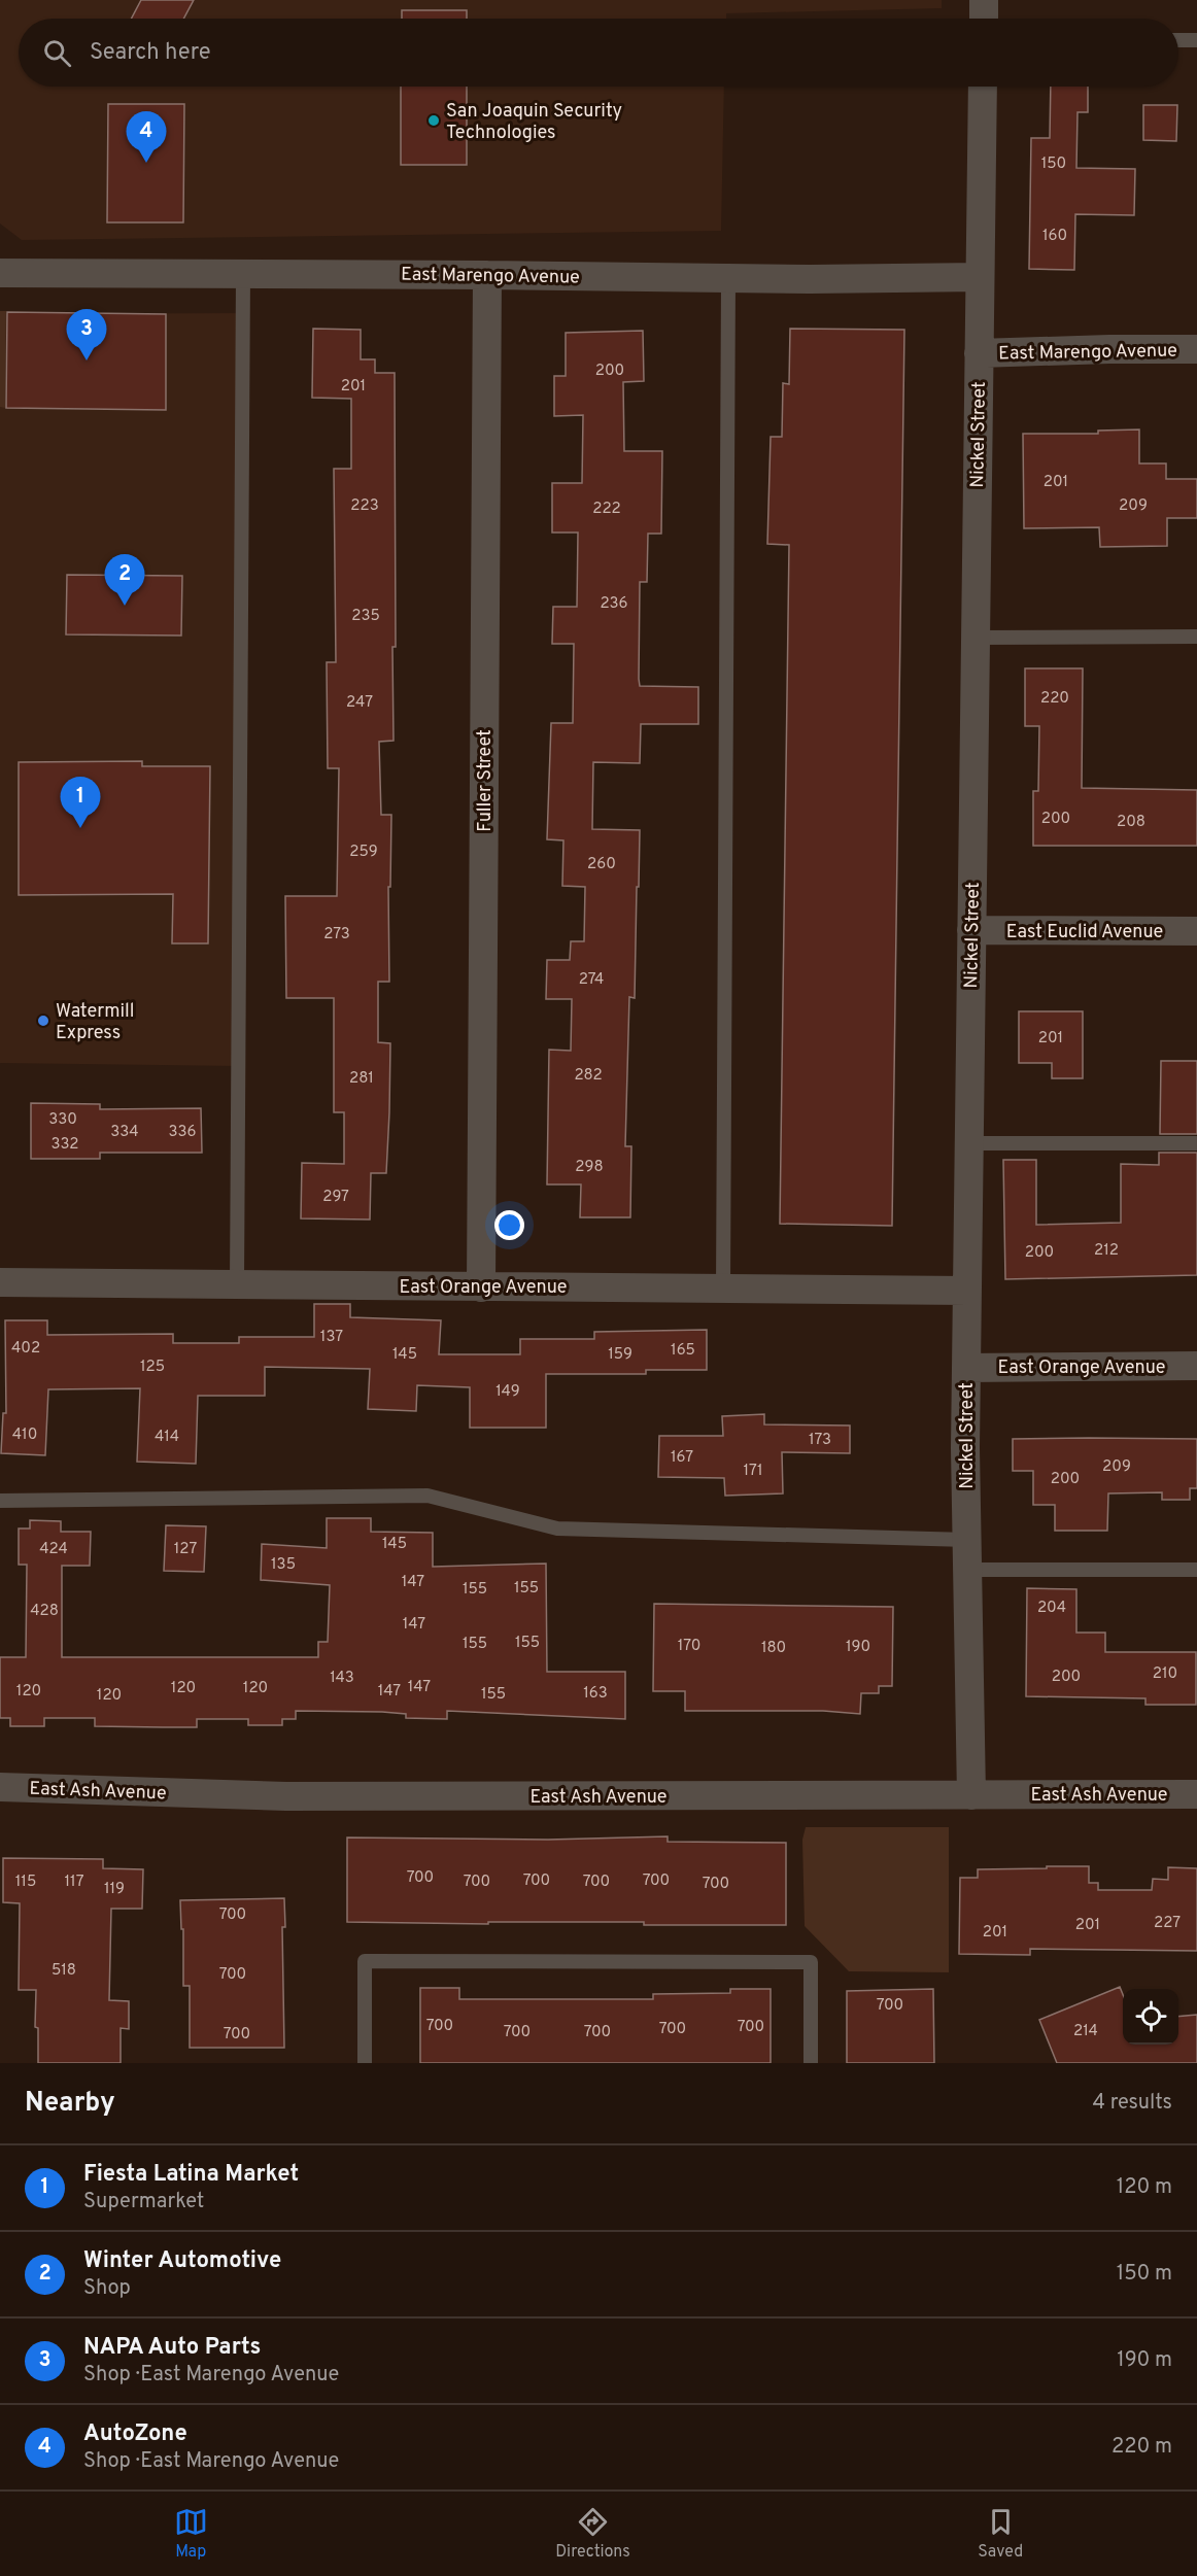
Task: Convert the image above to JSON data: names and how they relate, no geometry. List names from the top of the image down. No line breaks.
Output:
{"streets":{"street":["East Marengo Avenue","Nickel Street","Fuller Street","East Euclid Avenue","East Orange Avenue","East Ash Avenue"]},"crossings":[["East Marengo Avenue","Nickel Street"],["East Marengo Avenue","Fuller Street"],["Nickel Street","East Euclid Avenue"],["Nickel Street","East Orange Avenue"],["Nickel Street","East Ash Avenue"],["Fuller Street","East Orange Avenue"]],"places":["San Joaquin Security Technologies","Watermill Express"],"house_numbers":["150","160","200","201","201","223","209","222","236","235","220","247","200","208","259","260","273","274","201","282","281","330","334","336","332","298","297","212","200","137","402","165","145","159","125","149","410","414","173","167","209","171","200","145","424","127","135","147","155","155","204","428","147","155","155","170","190","180","210","200","143","147","120","120","120","147","163","155","120","700","700","700","115","117","700","700","700","119","700","227","201","201","518","700","700","700","700","700","214","700","700","700"],"page":{"search":"Search here","pins":["4","3","2","1"],"heading":["Nearby","4 results"],"list":[{"mark":"1","name":"Fiesta Latina Market","note":"Supermarket","value":"120 m"},{"mark":"2","name":"Winter Automotive","note":"Shop","value":"150 m"},{"mark":"3","name":"NAPA Auto Parts","note":"Shop · East Marengo Avenue","value":"190 m"},{"mark":"4","name":"AutoZone","note":"Shop · East Marengo Avenue","value":"220 m"}],"nav":["Map","Directions","Saved"]}}
